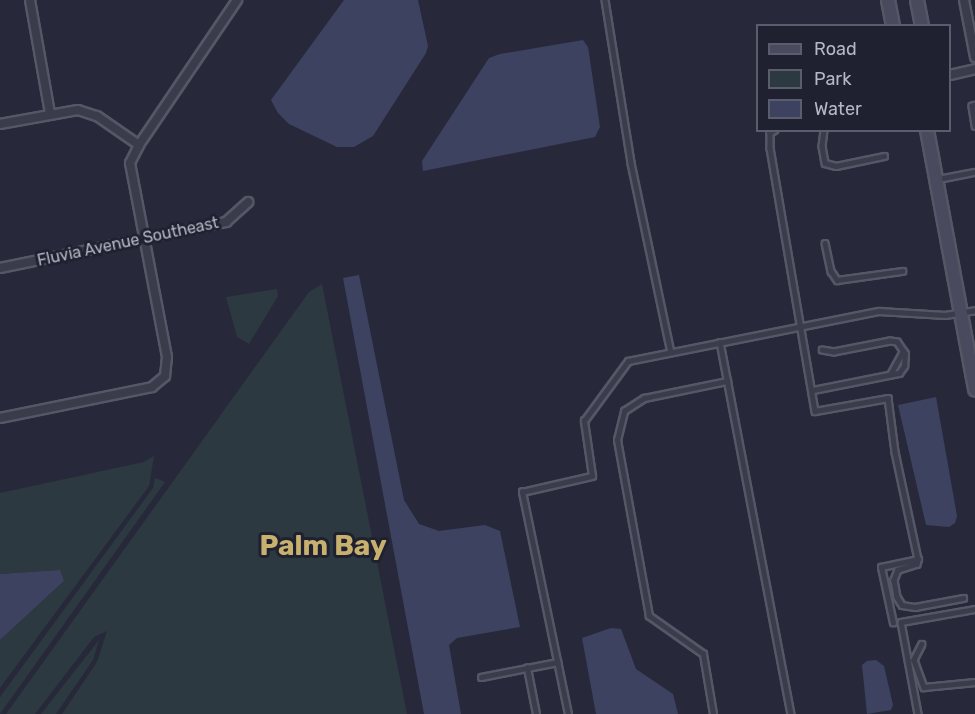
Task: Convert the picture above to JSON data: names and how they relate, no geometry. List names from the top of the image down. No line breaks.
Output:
{"streets":{"street":["Fluvia Avenue Southeast"]},"districts":["Palm Bay"],"legend":["Road","Park","Water"]}
